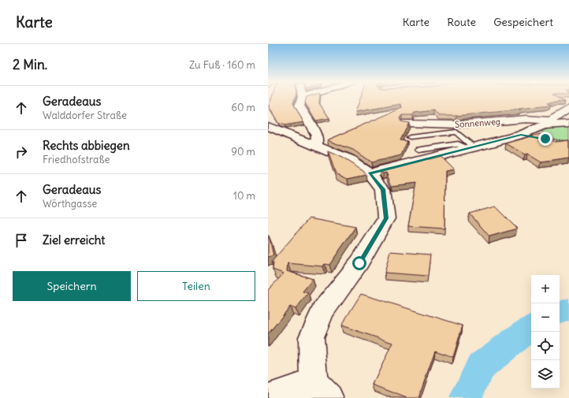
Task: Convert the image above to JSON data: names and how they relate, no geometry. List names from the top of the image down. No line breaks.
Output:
{"streets":{"street":["Sonnenweg"]},"page":{"header":"Karte","nav":["Karte","Route","Gespeichert"],"heading":["2 Min.","Zu Fuß · 160 m"],"list":[["Geradeaus","Walddorfer Straße","60 m"],["Rechts abbiegen","Friedhofstraße","90 m"],["Geradeaus","Wörthgasse","10 m"],"Ziel erreicht"],"buttons":["Speichern","Teilen"],"map_buttons":["+","−"]}}
